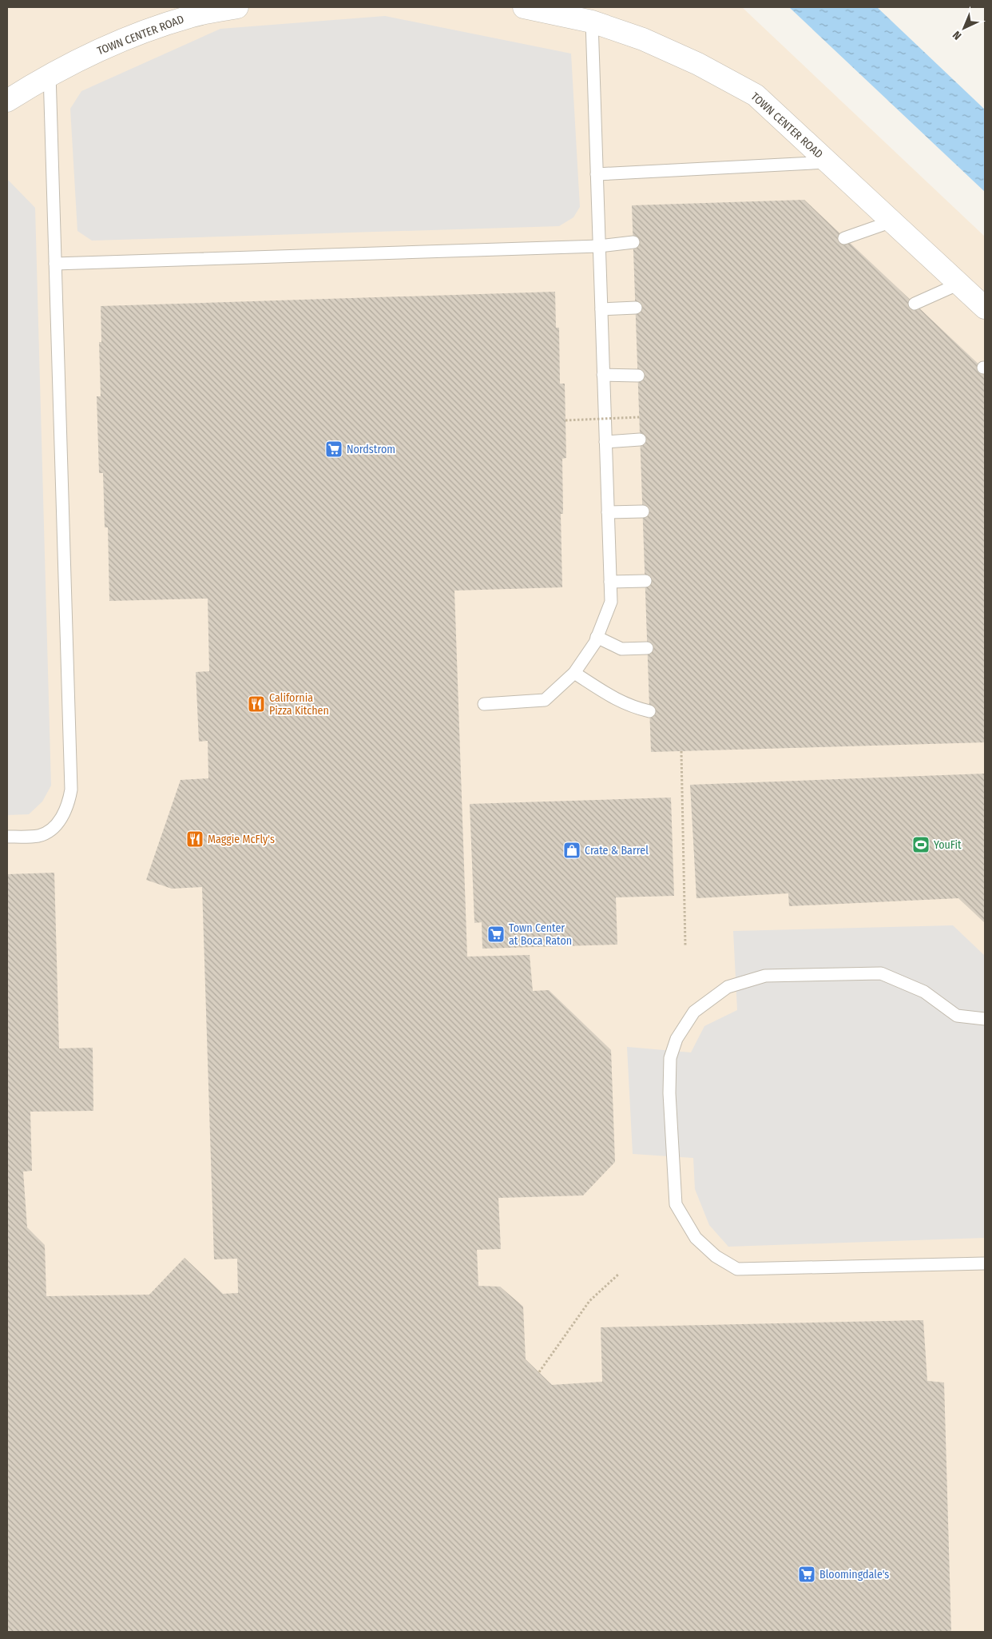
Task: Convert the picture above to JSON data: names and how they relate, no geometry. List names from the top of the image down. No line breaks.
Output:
{"streets":{"street":["TOWN CENTER ROAD"]},"places":{"supermarket":["Nordstrom","Town Center at Boca Raton","Bloomingdale's"],"restaurant":["California Pizza Kitchen","Maggie McFly's"],"sports":["YouFit"],"shop":["Crate & Barrel"]},"north":"bottom left"}
